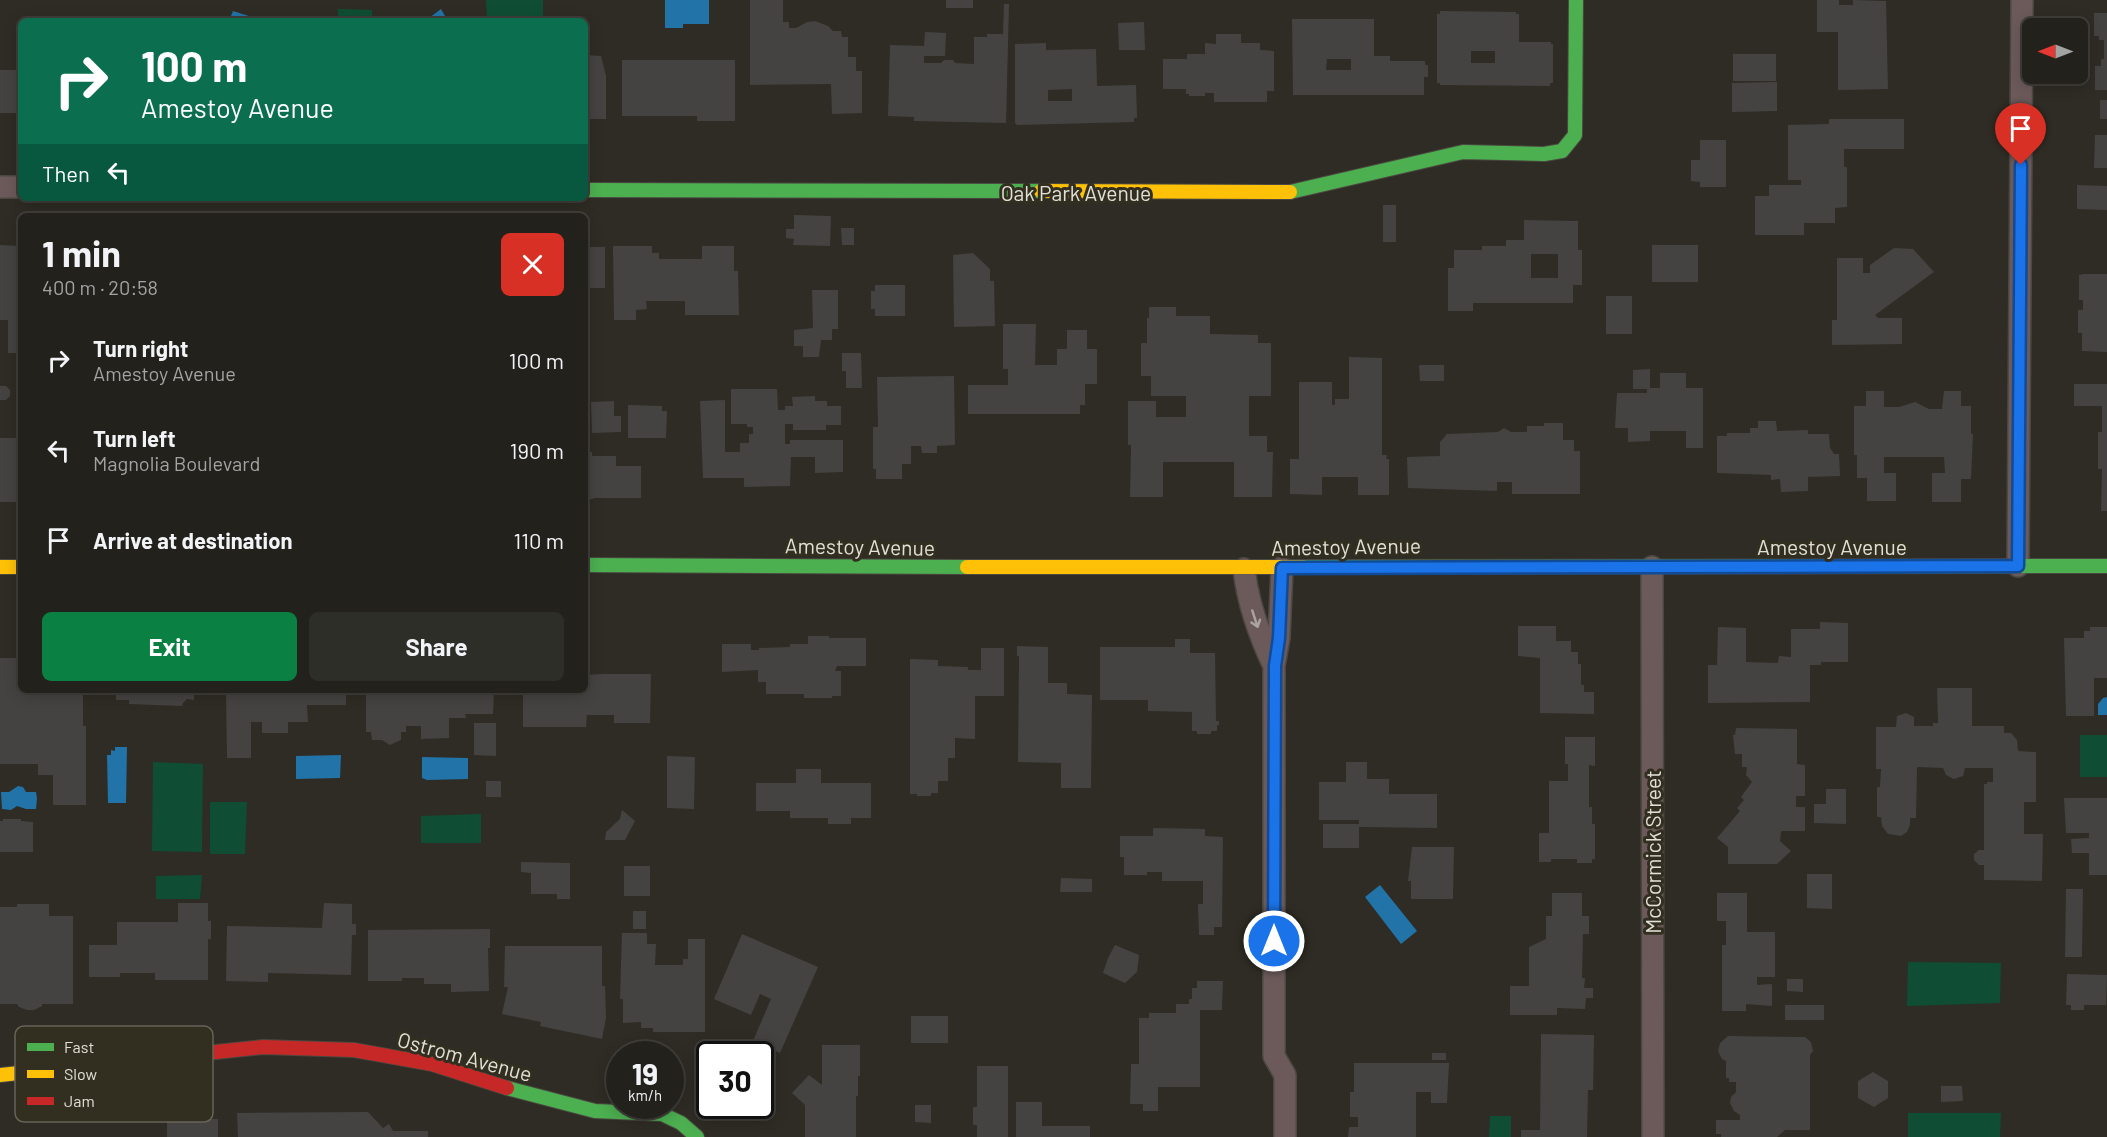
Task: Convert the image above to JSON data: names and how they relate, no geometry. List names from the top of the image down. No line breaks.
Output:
{"streets":{"street":["Oak Park Avenue","Amestoy Avenue","McCormick Street","Ostrom Avenue"]},"crossings":[["Amestoy Avenue","McCormick Street"]],"legend":["Fast","Slow","Jam"],"north":"left","page":{"turn":["100 m","Amestoy Avenue"],"then":"Then","heading":["1 min","400 m · 20:58"],"list":[{"name":"Turn right","note":"Amestoy Avenue","value":"100 m"},{"name":"Turn left","note":"Magnolia Boulevard","value":"190 m"},{"name":"Arrive at destination","value":"110 m"}],"buttons":["Exit","Share"],"speed":"19 km/h","limit":"30"}}
